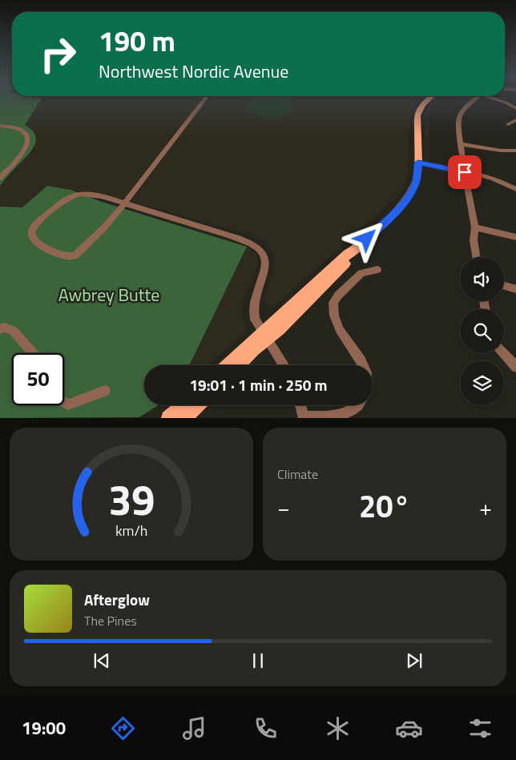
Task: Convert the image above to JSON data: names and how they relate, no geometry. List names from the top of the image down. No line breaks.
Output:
{"parks":["Awbrey Butte"],"page":{"turn":["190 m","Northwest Nordic Avenue"],"limit":"50","trip":"19:01 · 1 min · 250 m","tile":"Climate","heat":["−","20°","+"],"song":["Afterglow","The Pines"],"tabs":"19:00","gauge":["39","km/h"]}}
